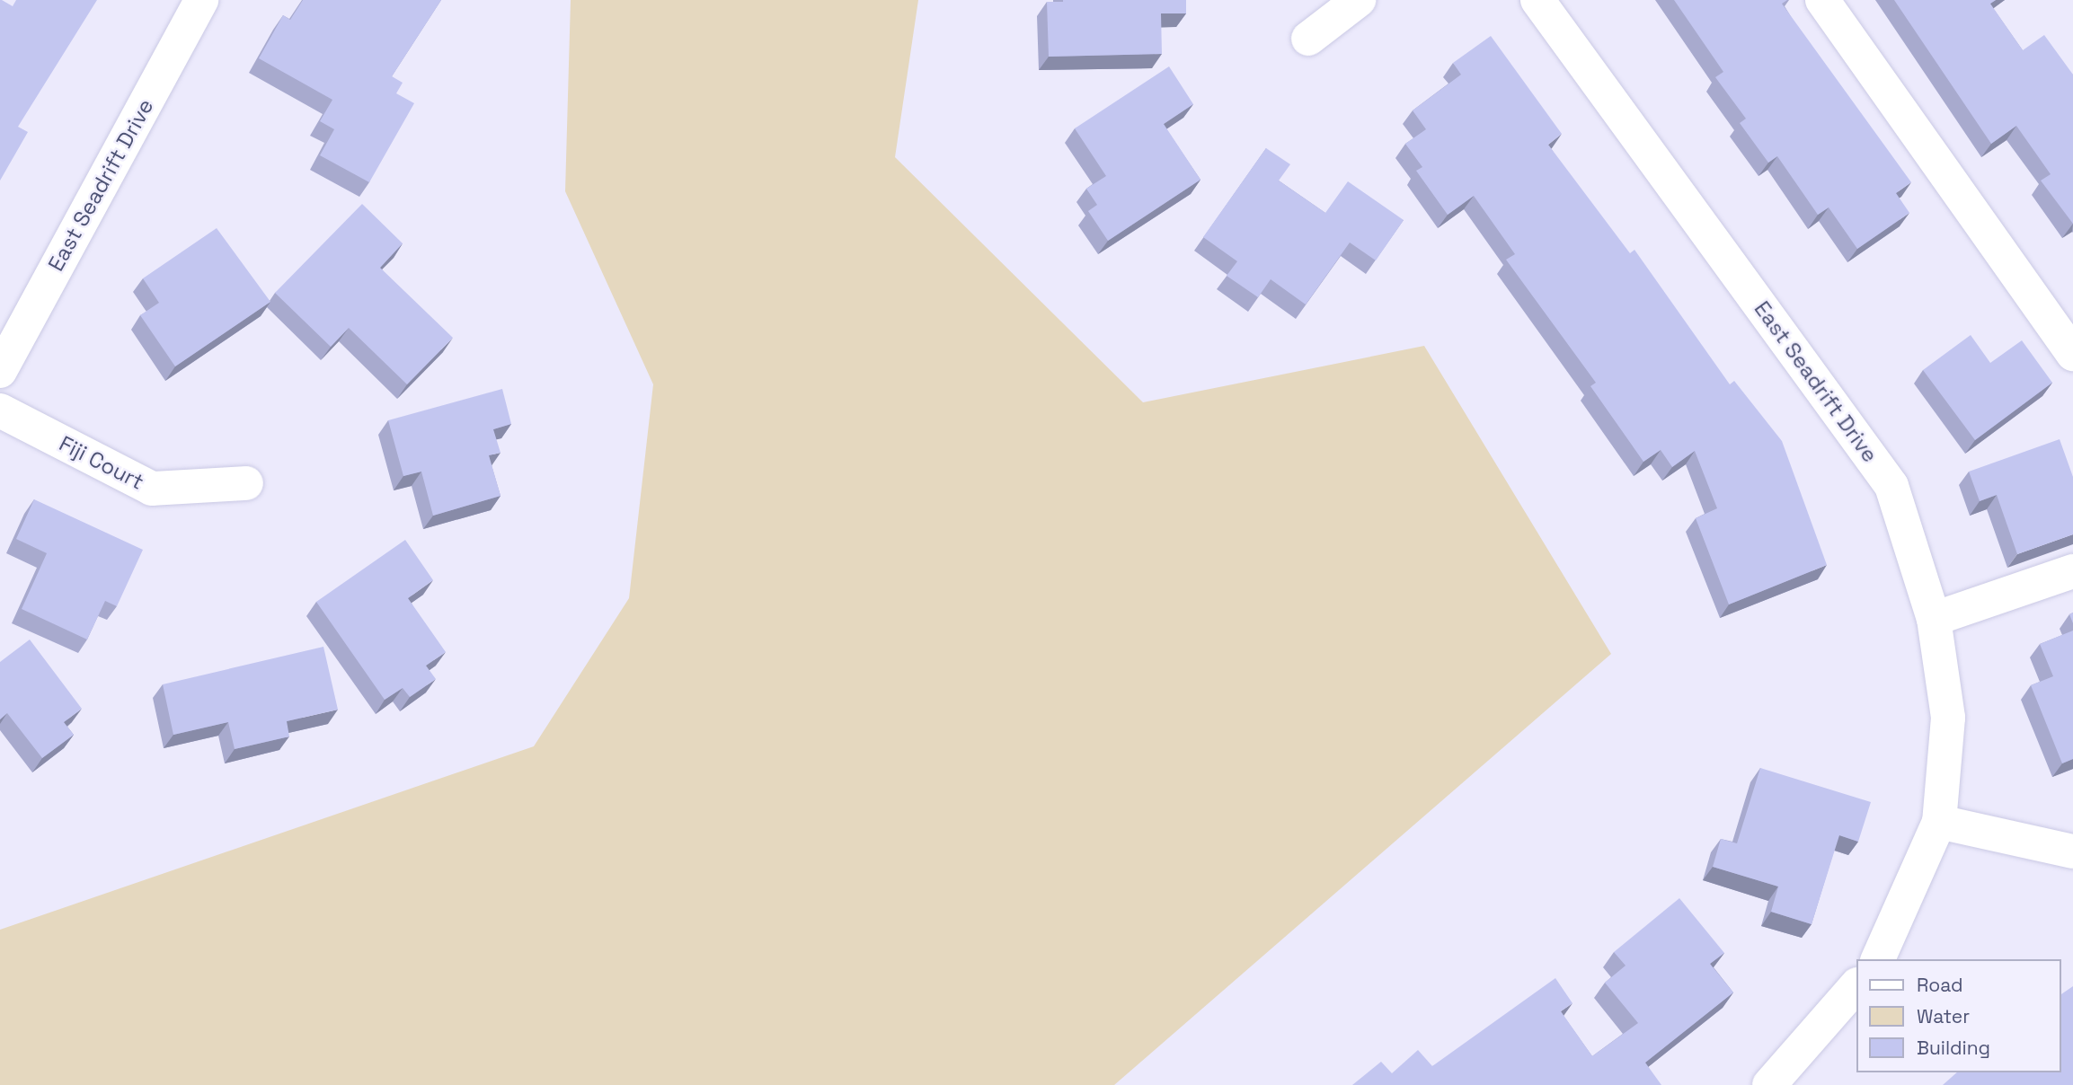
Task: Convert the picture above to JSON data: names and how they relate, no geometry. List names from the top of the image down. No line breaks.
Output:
{"streets":{"street":["East Seadrift Drive","Fiji Court"]},"legend":["Road","Water","Building"]}
